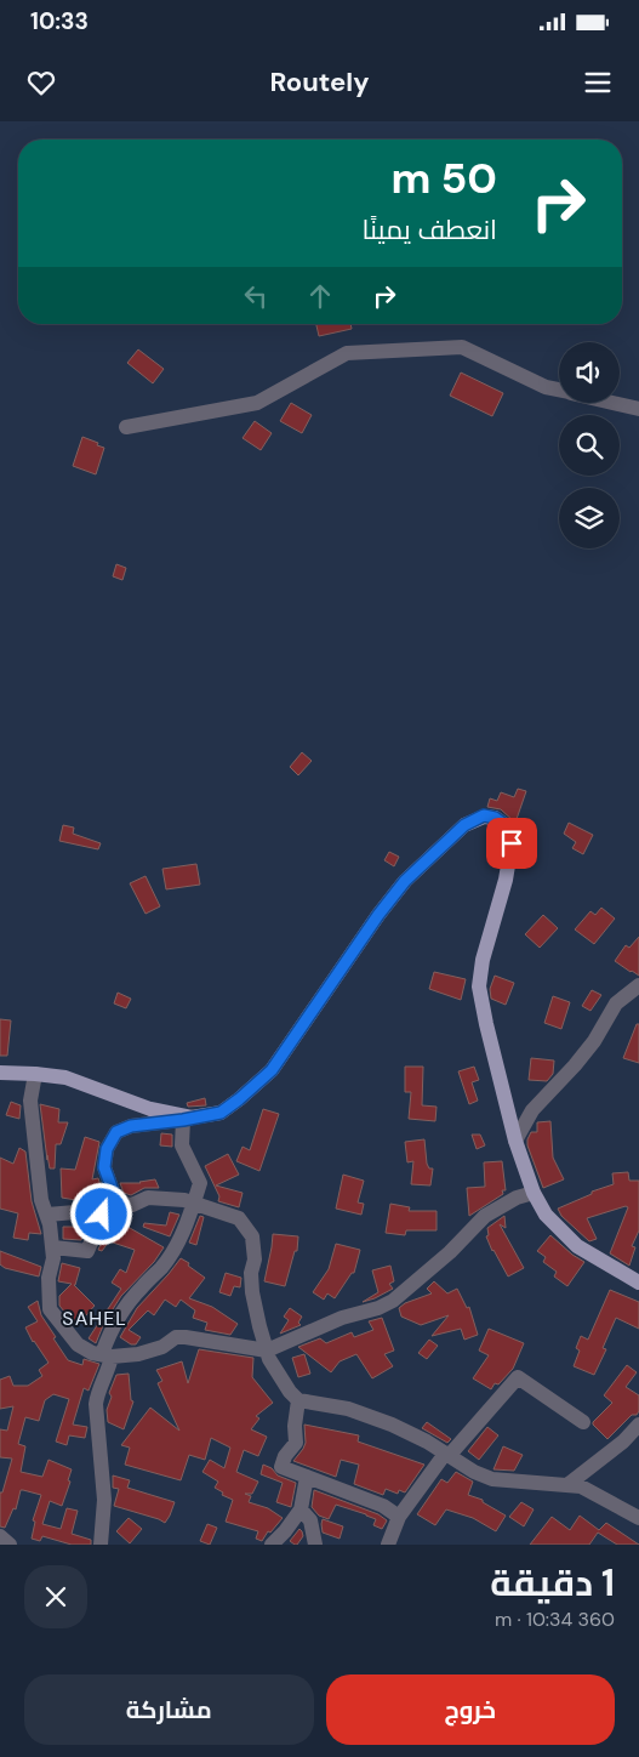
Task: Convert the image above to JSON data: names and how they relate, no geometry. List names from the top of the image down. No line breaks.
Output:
{"districts":["SAHEL"],"page":{"status":"10:33","header":"Routely","turn":["50 m","انعطف يمينًا"],"heading":["1 دقيقة","360 m · 10:34"],"buttons":["خروج","مشاركة"]}}
